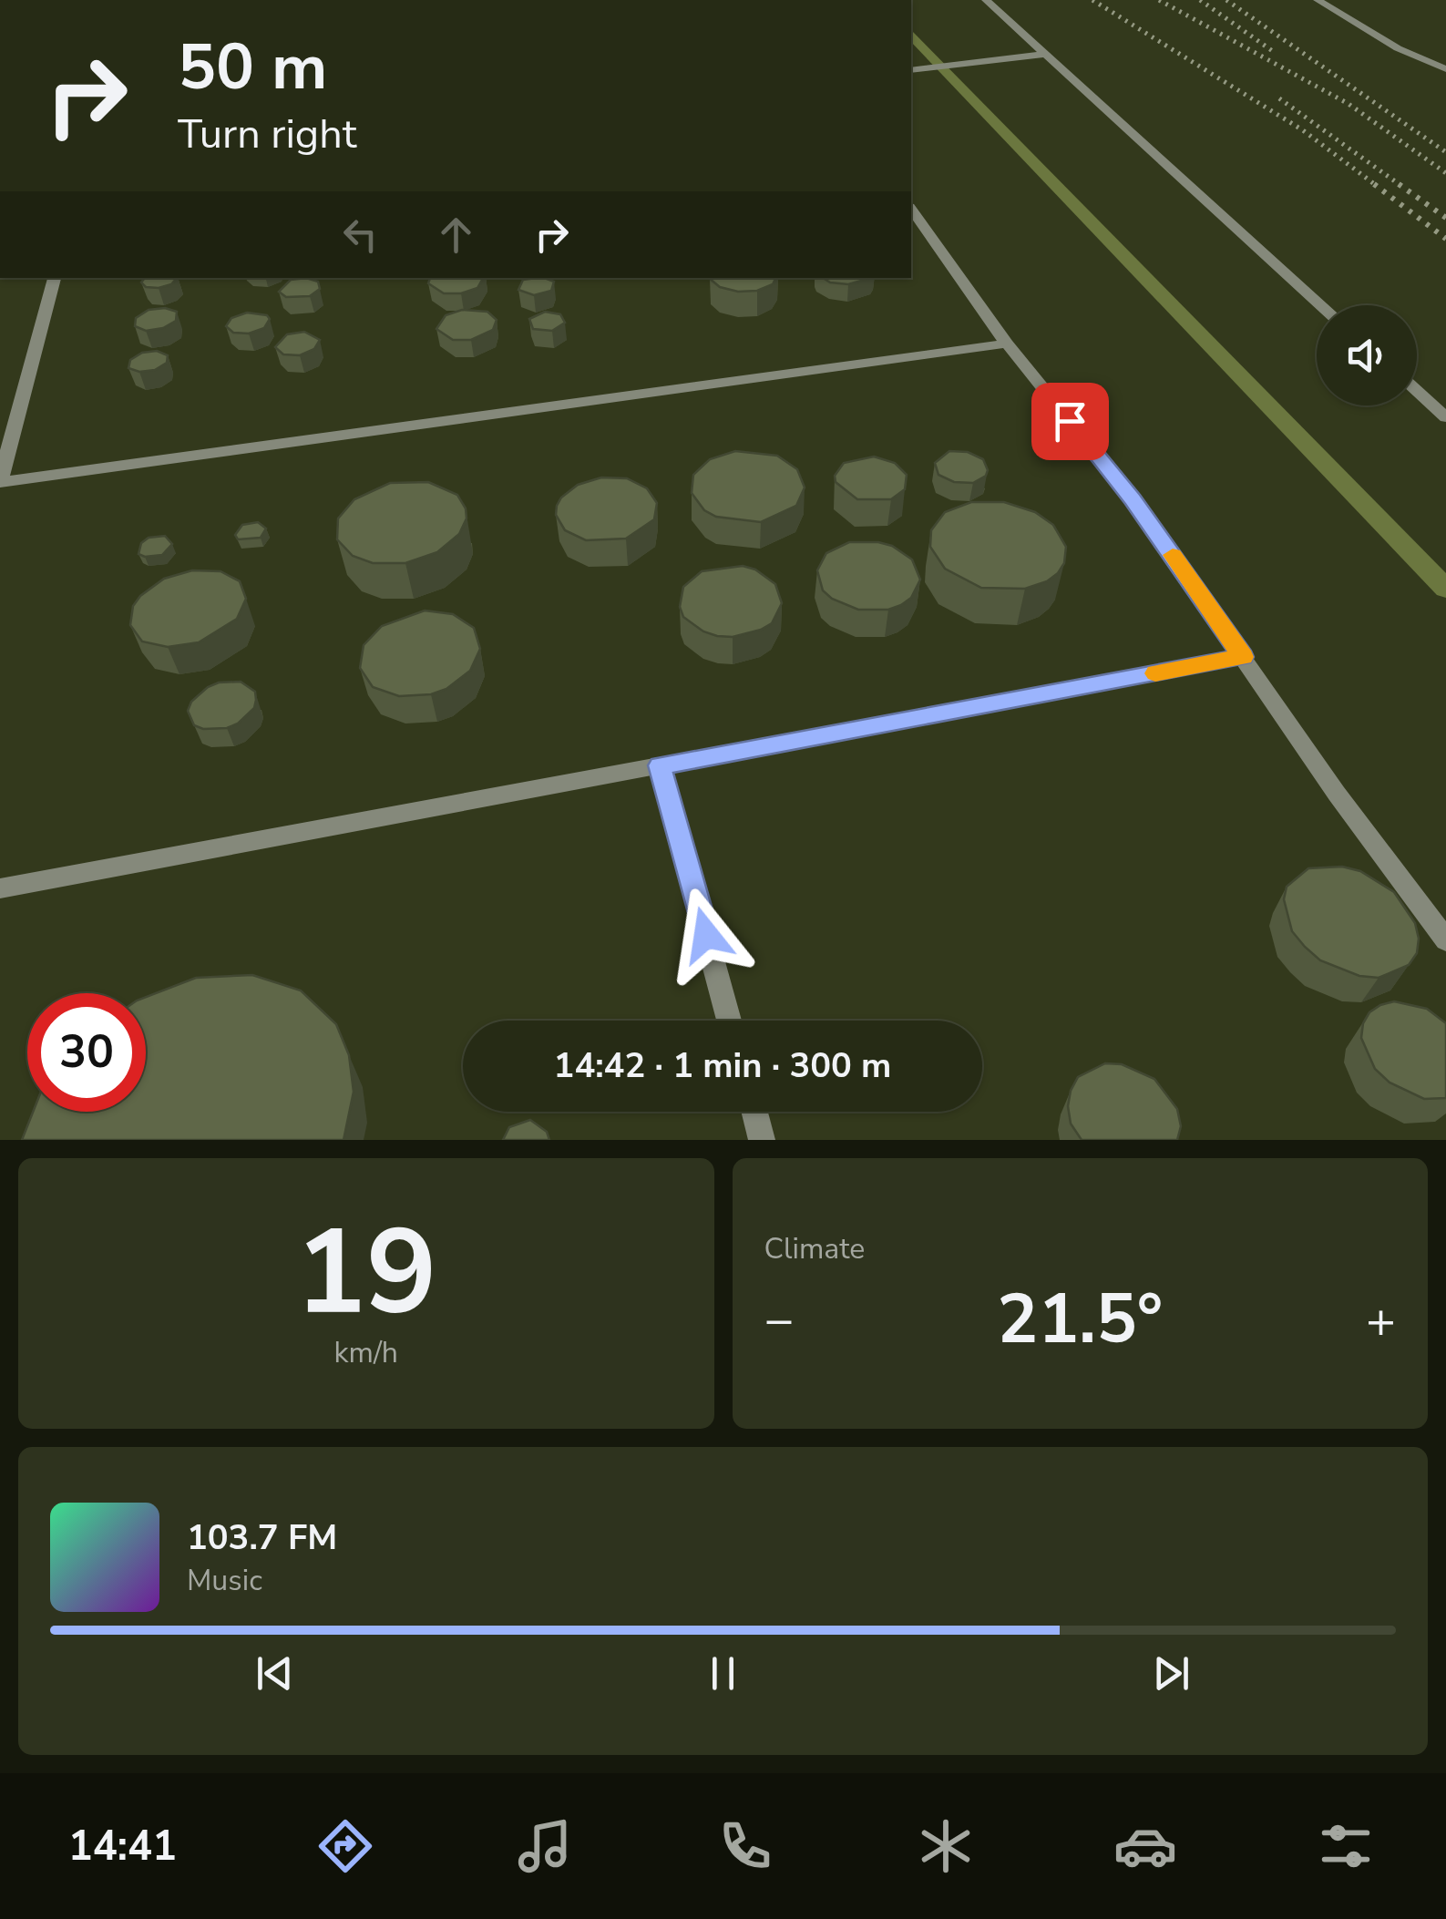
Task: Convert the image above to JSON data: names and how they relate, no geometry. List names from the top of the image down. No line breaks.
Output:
{"page":{"turn":["50 m","Turn right"],"limit":"30","trip":"14:42 · 1 min · 300 m","tile":[["19","km/h"],"Climate"],"heat":["−","21.5°","+"],"song":["103.7 FM","Music"],"tabs":"14:41"}}
